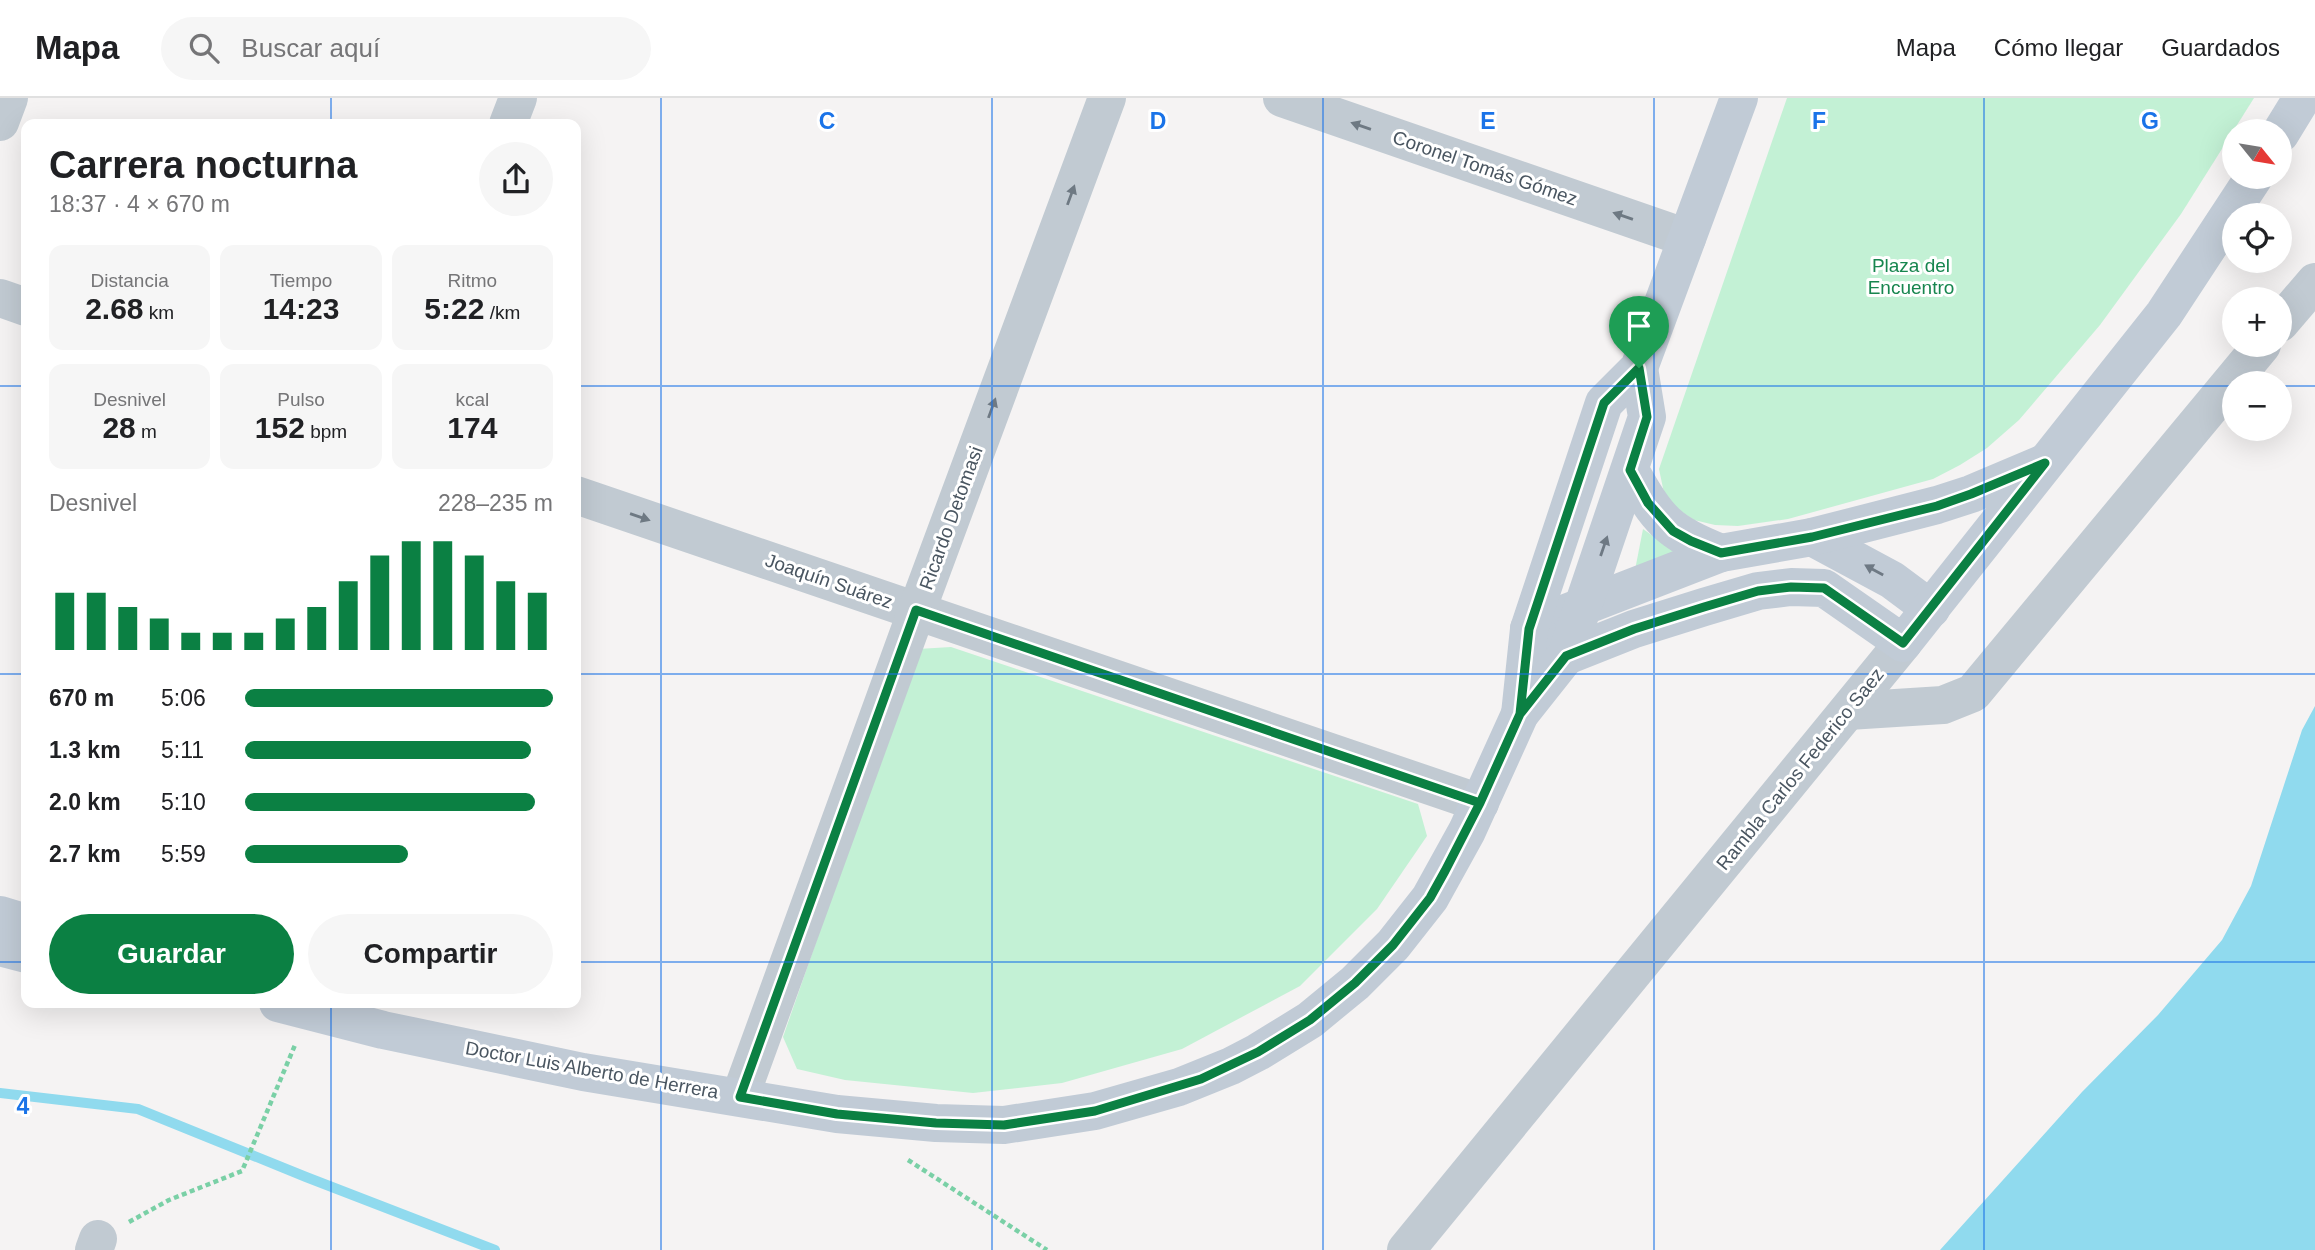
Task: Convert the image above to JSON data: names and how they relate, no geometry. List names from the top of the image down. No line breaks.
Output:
{"streets":{"street":["Coronel Tomás Gómez","Ricardo Detomasi","Joaquín Suárez","Rambla Carlos Federico Saez","Doctor Luis Alberto de Herrera"]},"crossings":[["Coronel Tomás Gómez","Doctor Luis Alberto de Herrera"],["Ricardo Detomasi","Joaquín Suárez"],["Ricardo Detomasi","Doctor Luis Alberto de Herrera"],["Joaquín Suárez","Doctor Luis Alberto de Herrera"]],"one_way":["Coronel Tomás Gómez","Ricardo Detomasi","Joaquín Suárez"],"parks":["Plaza del Encuentro"],"north":"bottom right","page":{"header":"Mapa","search":"Buscar aquí","nav":["Mapa","Cómo llegar","Guardados"],"map_buttons":["+","−"],"heading":["Carrera nocturna","18:37 · 4 × 670 m"],"stats":[["Distancia","2.68 km"],["Tiempo","14:23"],["Ritmo","5:22 /km"],["Desnivel","28 m"],["Pulso","152 bpm"],["kcal","174"]],"chart":["Desnivel","228–235 m"],"list":[{"name":"670 m","note":"5:06"},{"name":"1.3 km","note":"5:11"},{"name":"2.0 km","note":"5:10"},{"name":"2.7 km","note":"5:59"}],"buttons":["Guardar","Compartir"]},"grid":{"columns":["C","D","E","F","G"],"rows":["4"]}}
